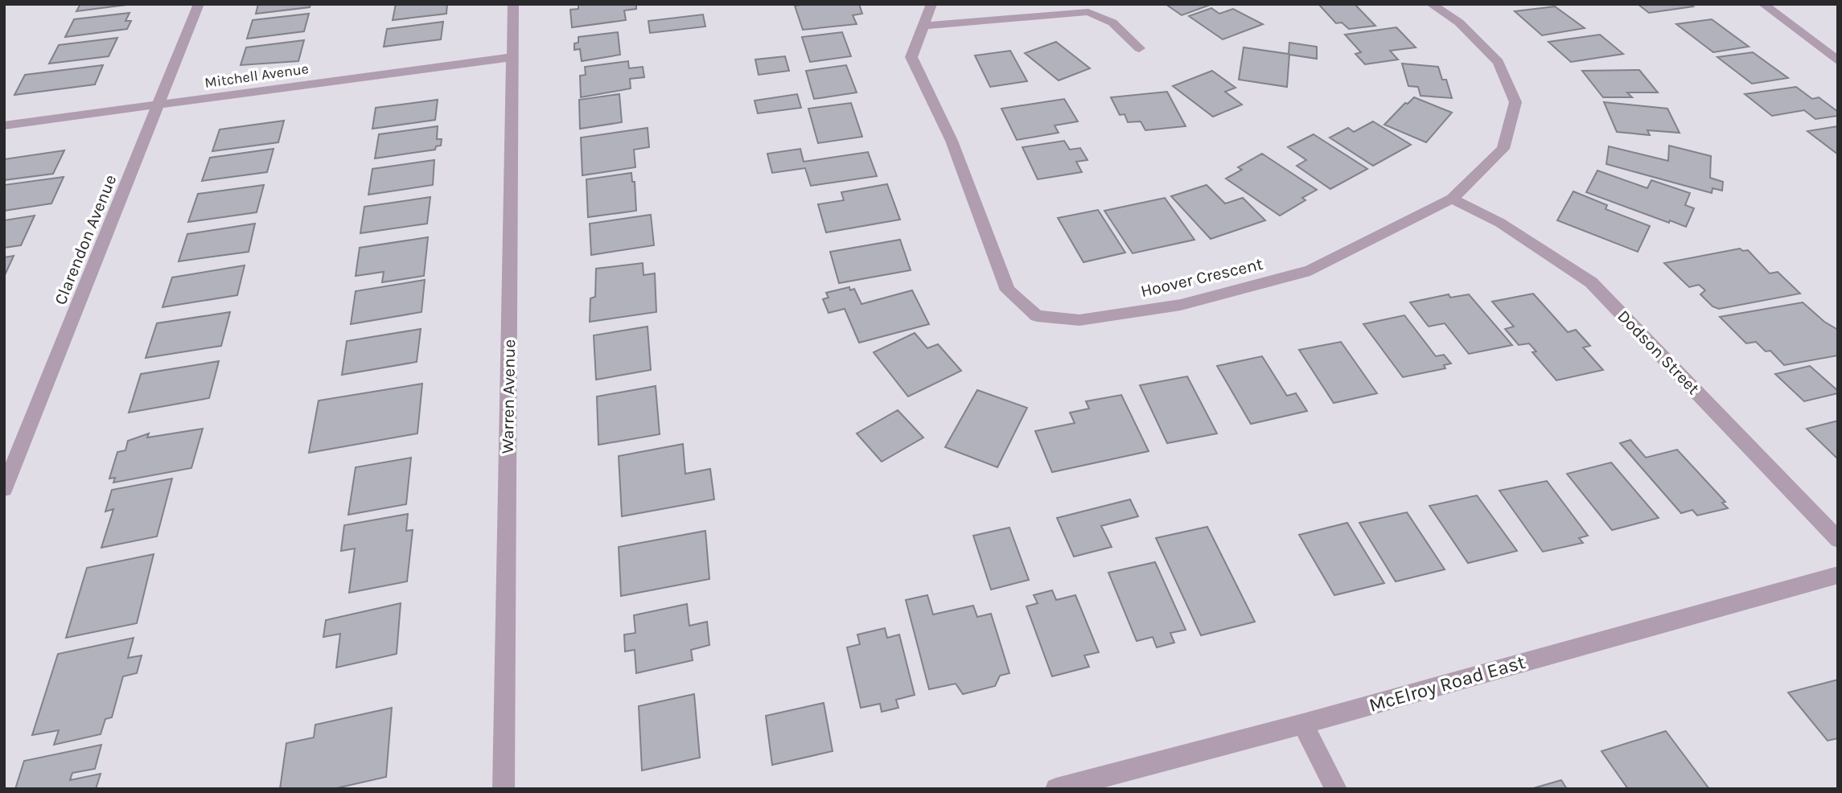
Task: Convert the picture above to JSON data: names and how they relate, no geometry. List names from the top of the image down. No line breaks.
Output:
{"streets":{"street":["Mitchell Avenue","Clarendon Avenue","Hoover Crescent","Dodson Street","Warren Avenue","McElroy Road East"]},"crossings":[["Mitchell Avenue","Clarendon Avenue"],["Mitchell Avenue","Warren Avenue"],["Hoover Crescent","Dodson Street"]]}
